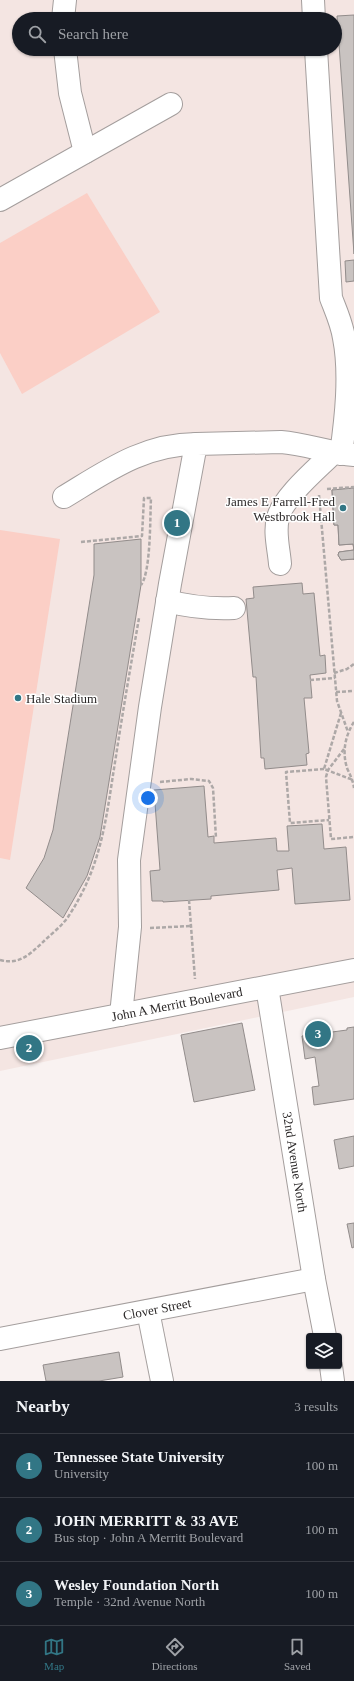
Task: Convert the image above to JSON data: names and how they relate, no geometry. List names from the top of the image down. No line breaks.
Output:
{"streets":{"street":["John A Merritt Boulevard","32nd Avenue North","Clover Street"]},"crossings":[["John A Merritt Boulevard","32nd Avenue North"],["32nd Avenue North","Clover Street"]],"places":["James E Farrell-Fred Westbrook Hall","Hale Stadium"],"page":{"search":"Search here","pins":["1","3","2"],"heading":["Nearby","3 results"],"list":[{"mark":"1","name":"Tennessee State University","note":"University","value":"100 m"},{"mark":"2","name":"JOHN MERRITT & 33 AVE","note":"Bus stop · John A Merritt Boulevard","value":"100 m"},{"mark":"3","name":"Wesley Foundation North","note":"Temple · 32nd Avenue North","value":"100 m"}],"nav":["Map","Directions","Saved"]}}
